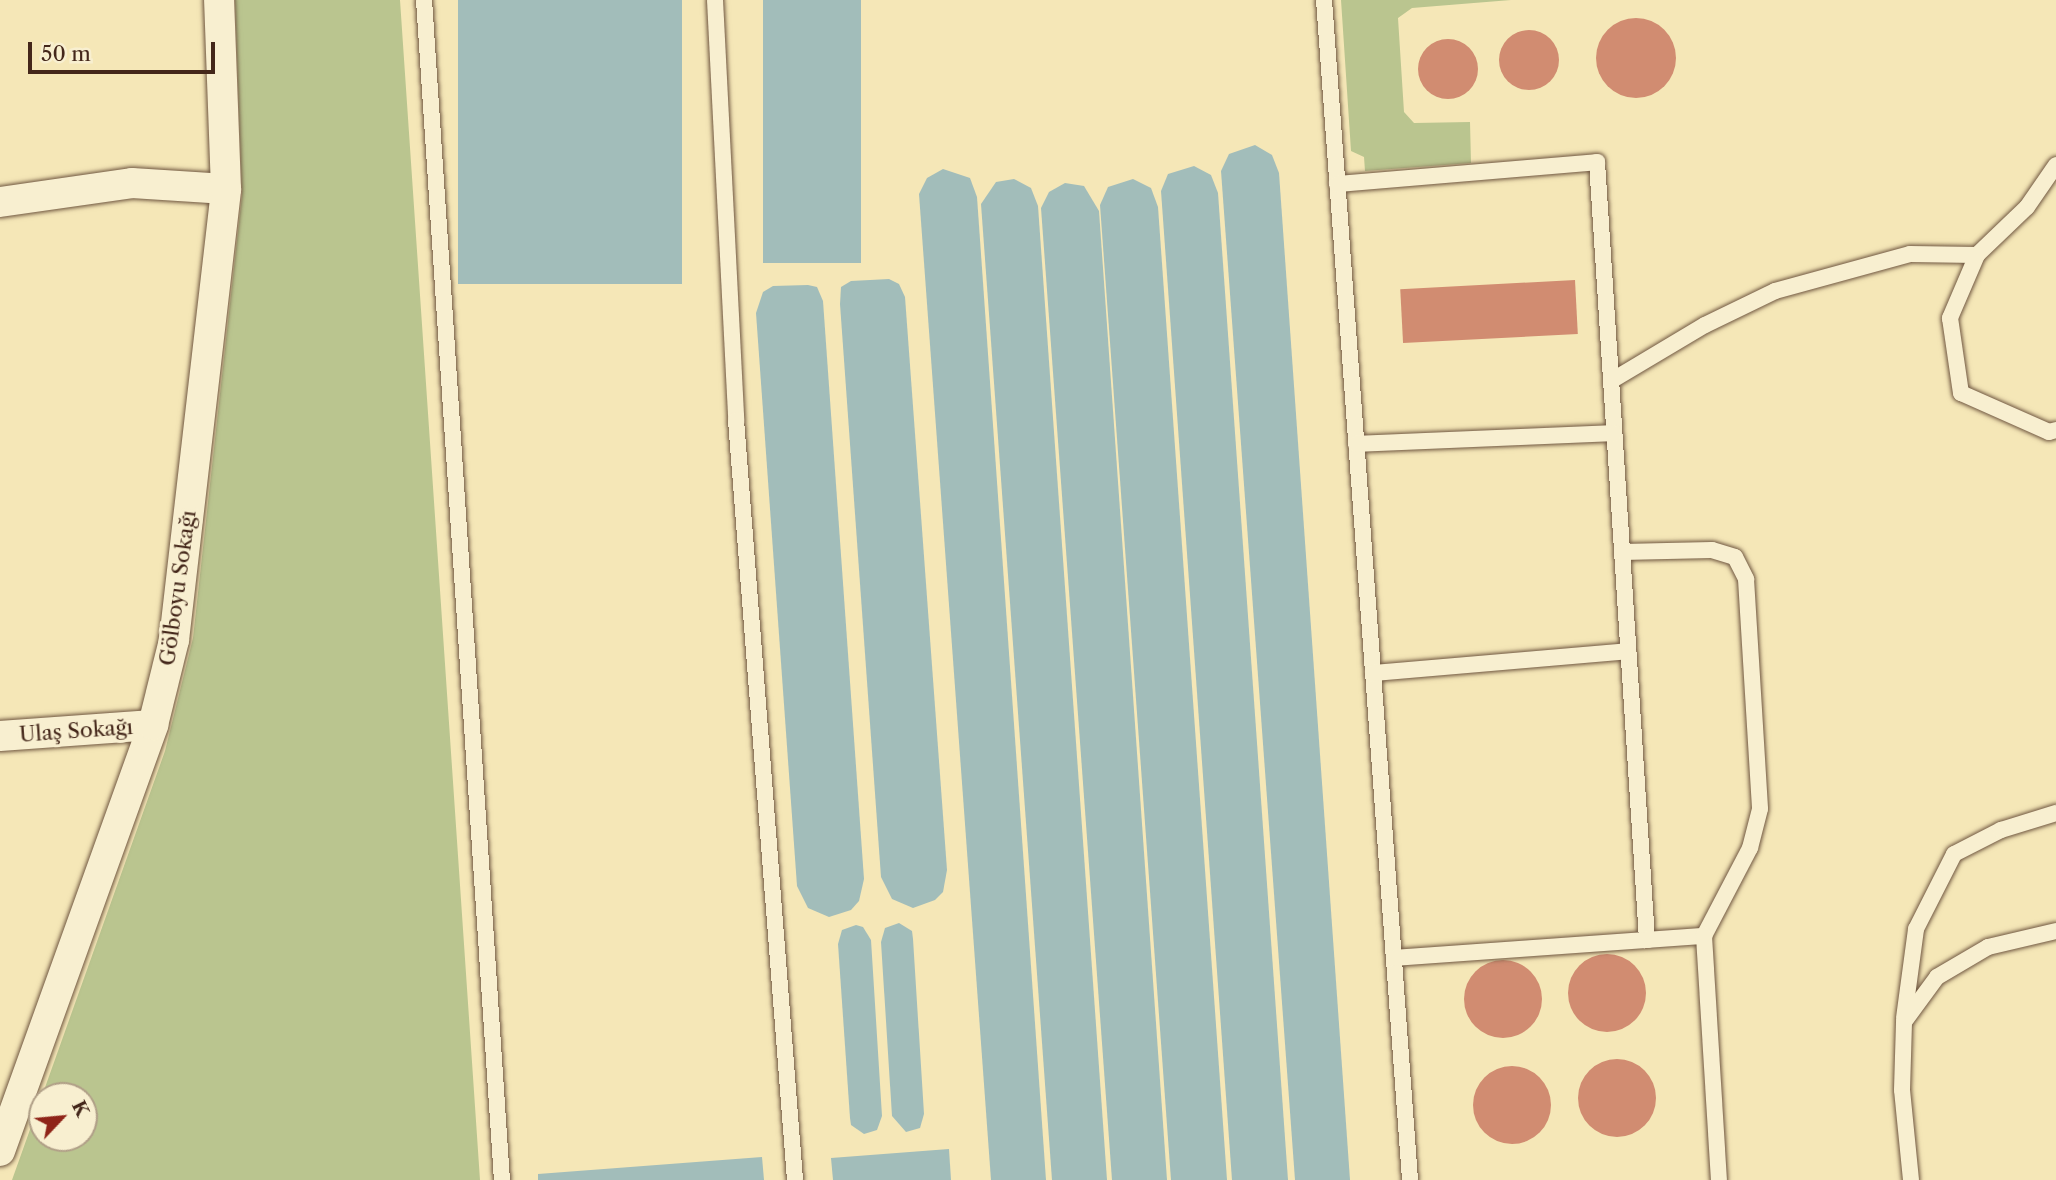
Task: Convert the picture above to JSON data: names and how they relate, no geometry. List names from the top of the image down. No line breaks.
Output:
{"streets":{"street":["Gölboyu Sokağı","Ulaş Sokağı"]},"crossings":[["Gölboyu Sokağı","Ulaş Sokağı"]],"scale_bar":"50 m","north":"top right"}
